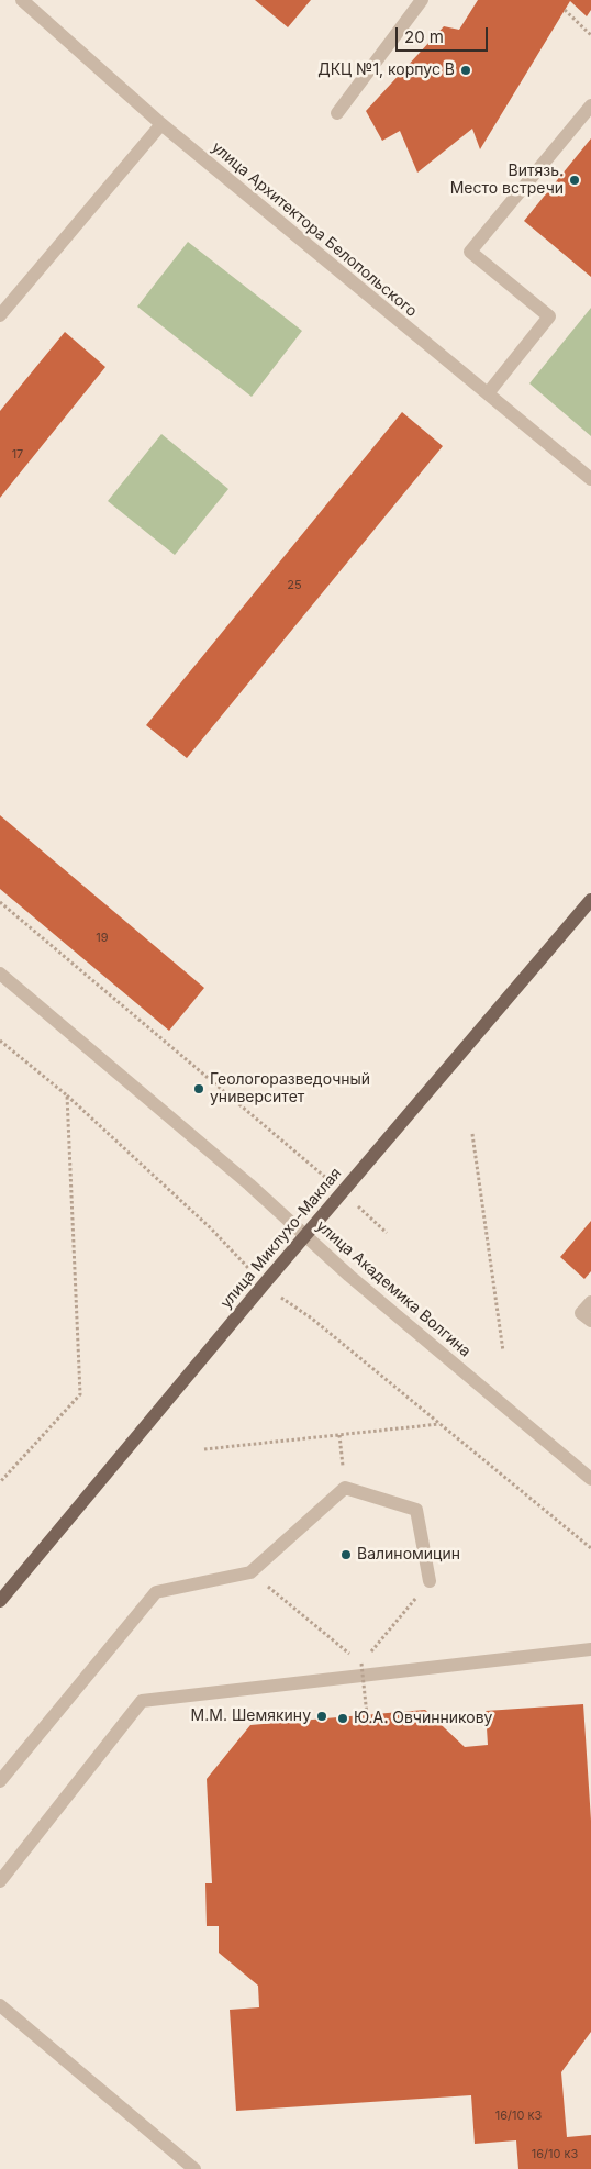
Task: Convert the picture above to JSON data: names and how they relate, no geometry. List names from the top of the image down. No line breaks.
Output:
{"streets":{"main road":["улица Миклухо-Маклая"],"street":["улица Архитектора Белопольского","улица Академика Волгина"]},"crossings":[["улица Миклухо-Маклая","улица Академика Волгина"]],"places":["ДКЦ №1, корпус В","Витязь. Место встречи","Геологоразведочный университет","Валиномицин","М.М. Шемякину","Ю.А. Овчинникову"],"house_numbers":["17","25","19","16/10 к3","16/10 к3"],"scale_bar":"20 m"}
